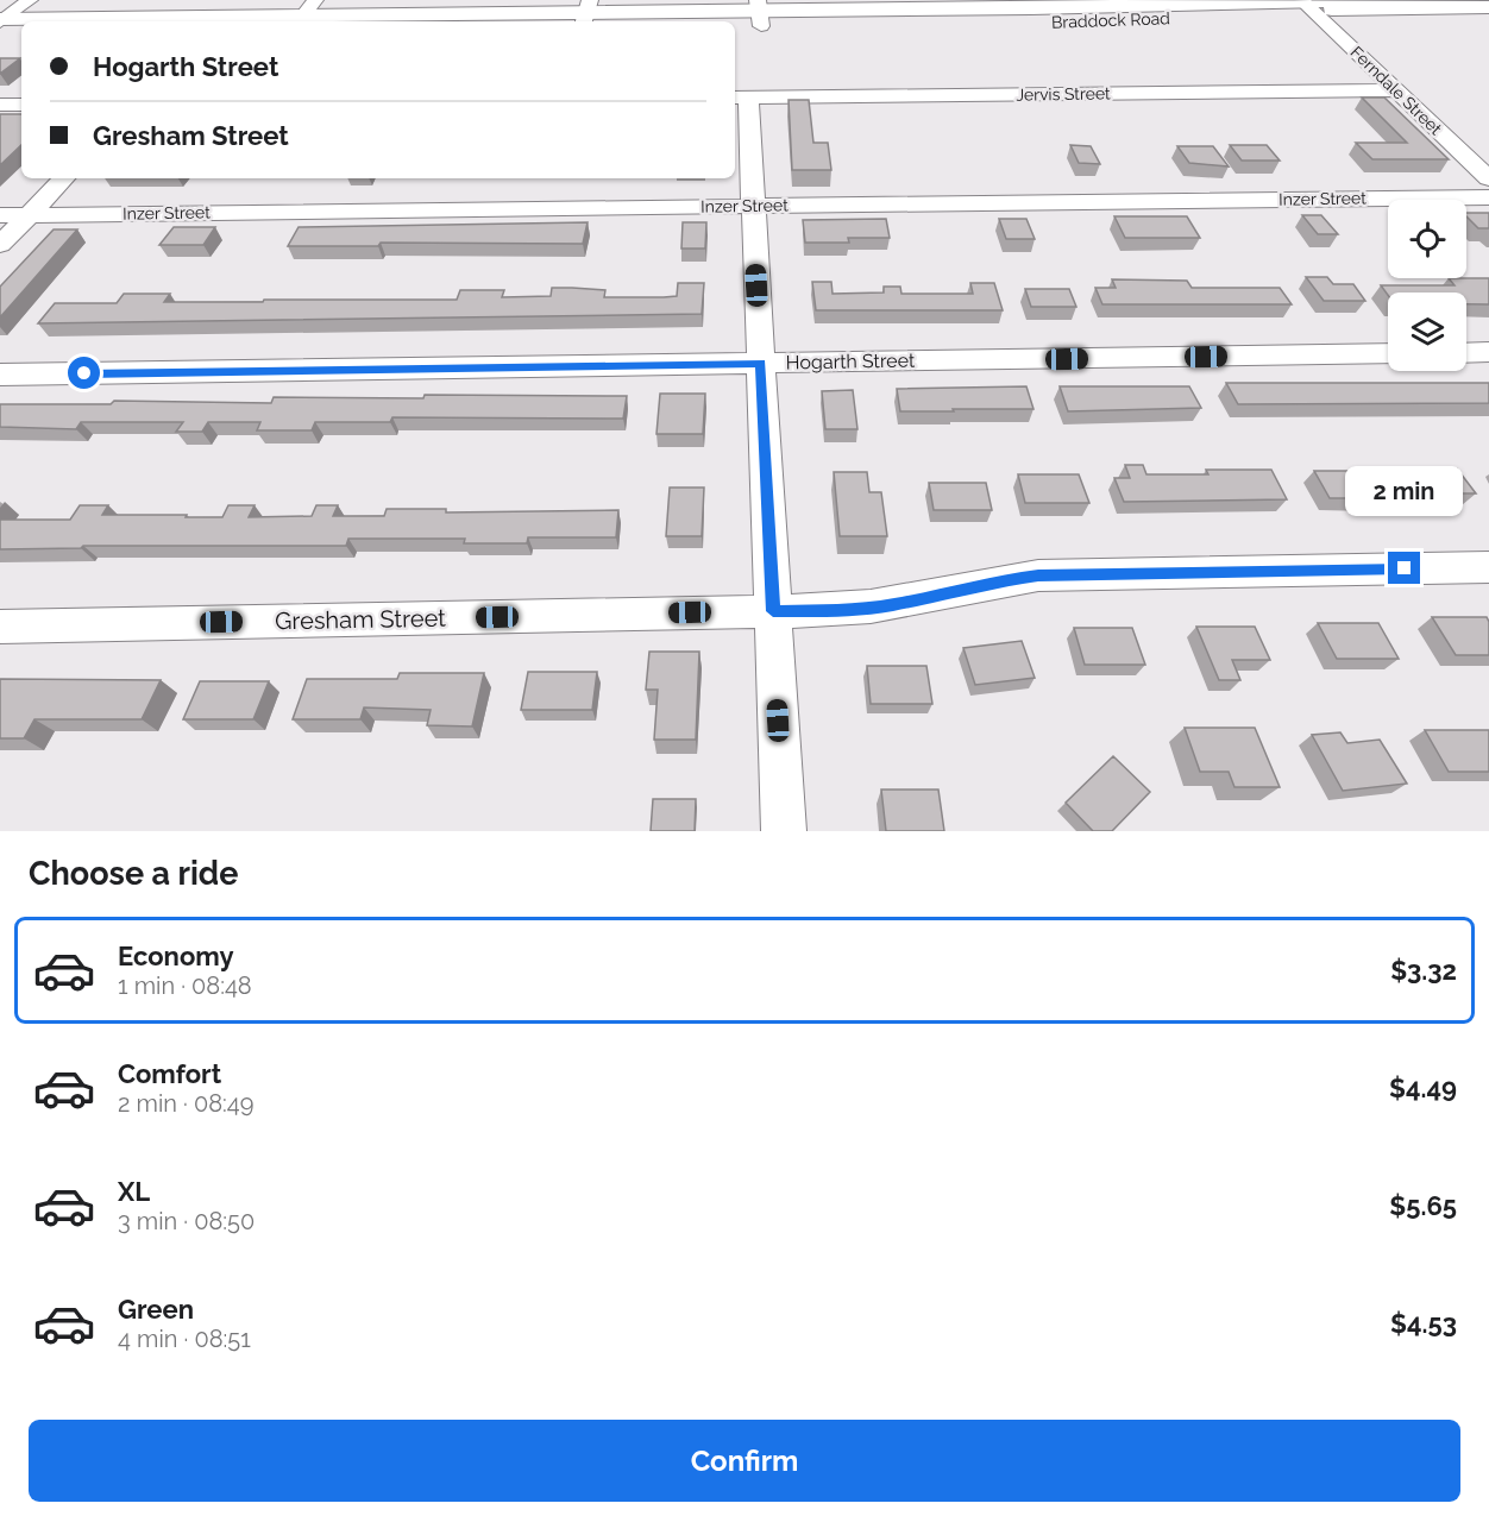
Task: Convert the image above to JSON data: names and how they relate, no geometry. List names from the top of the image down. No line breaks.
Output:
{"streets":{"main road":["Braddock Road"],"street":["Ferndale Street","Jervis Street","Inzer Street","Hogarth Street","Gresham Street"]},"crossings":[["Braddock Road","Ferndale Street"],["Ferndale Street","Jervis Street"]],"page":{"banner":["Hogarth Street","Gresham Street"],"bubble":"2 min","heading":"Choose a ride","list":[{"name":"Economy","note":"1 min · 08:48","value":"$3.32"},{"name":"Comfort","note":"2 min · 08:49","value":"$4.49"},{"name":"XL","note":"3 min · 08:50","value":"$5.65"},{"name":"Green","note":"4 min · 08:51","value":"$4.53"}],"buttons":"Confirm"}}
